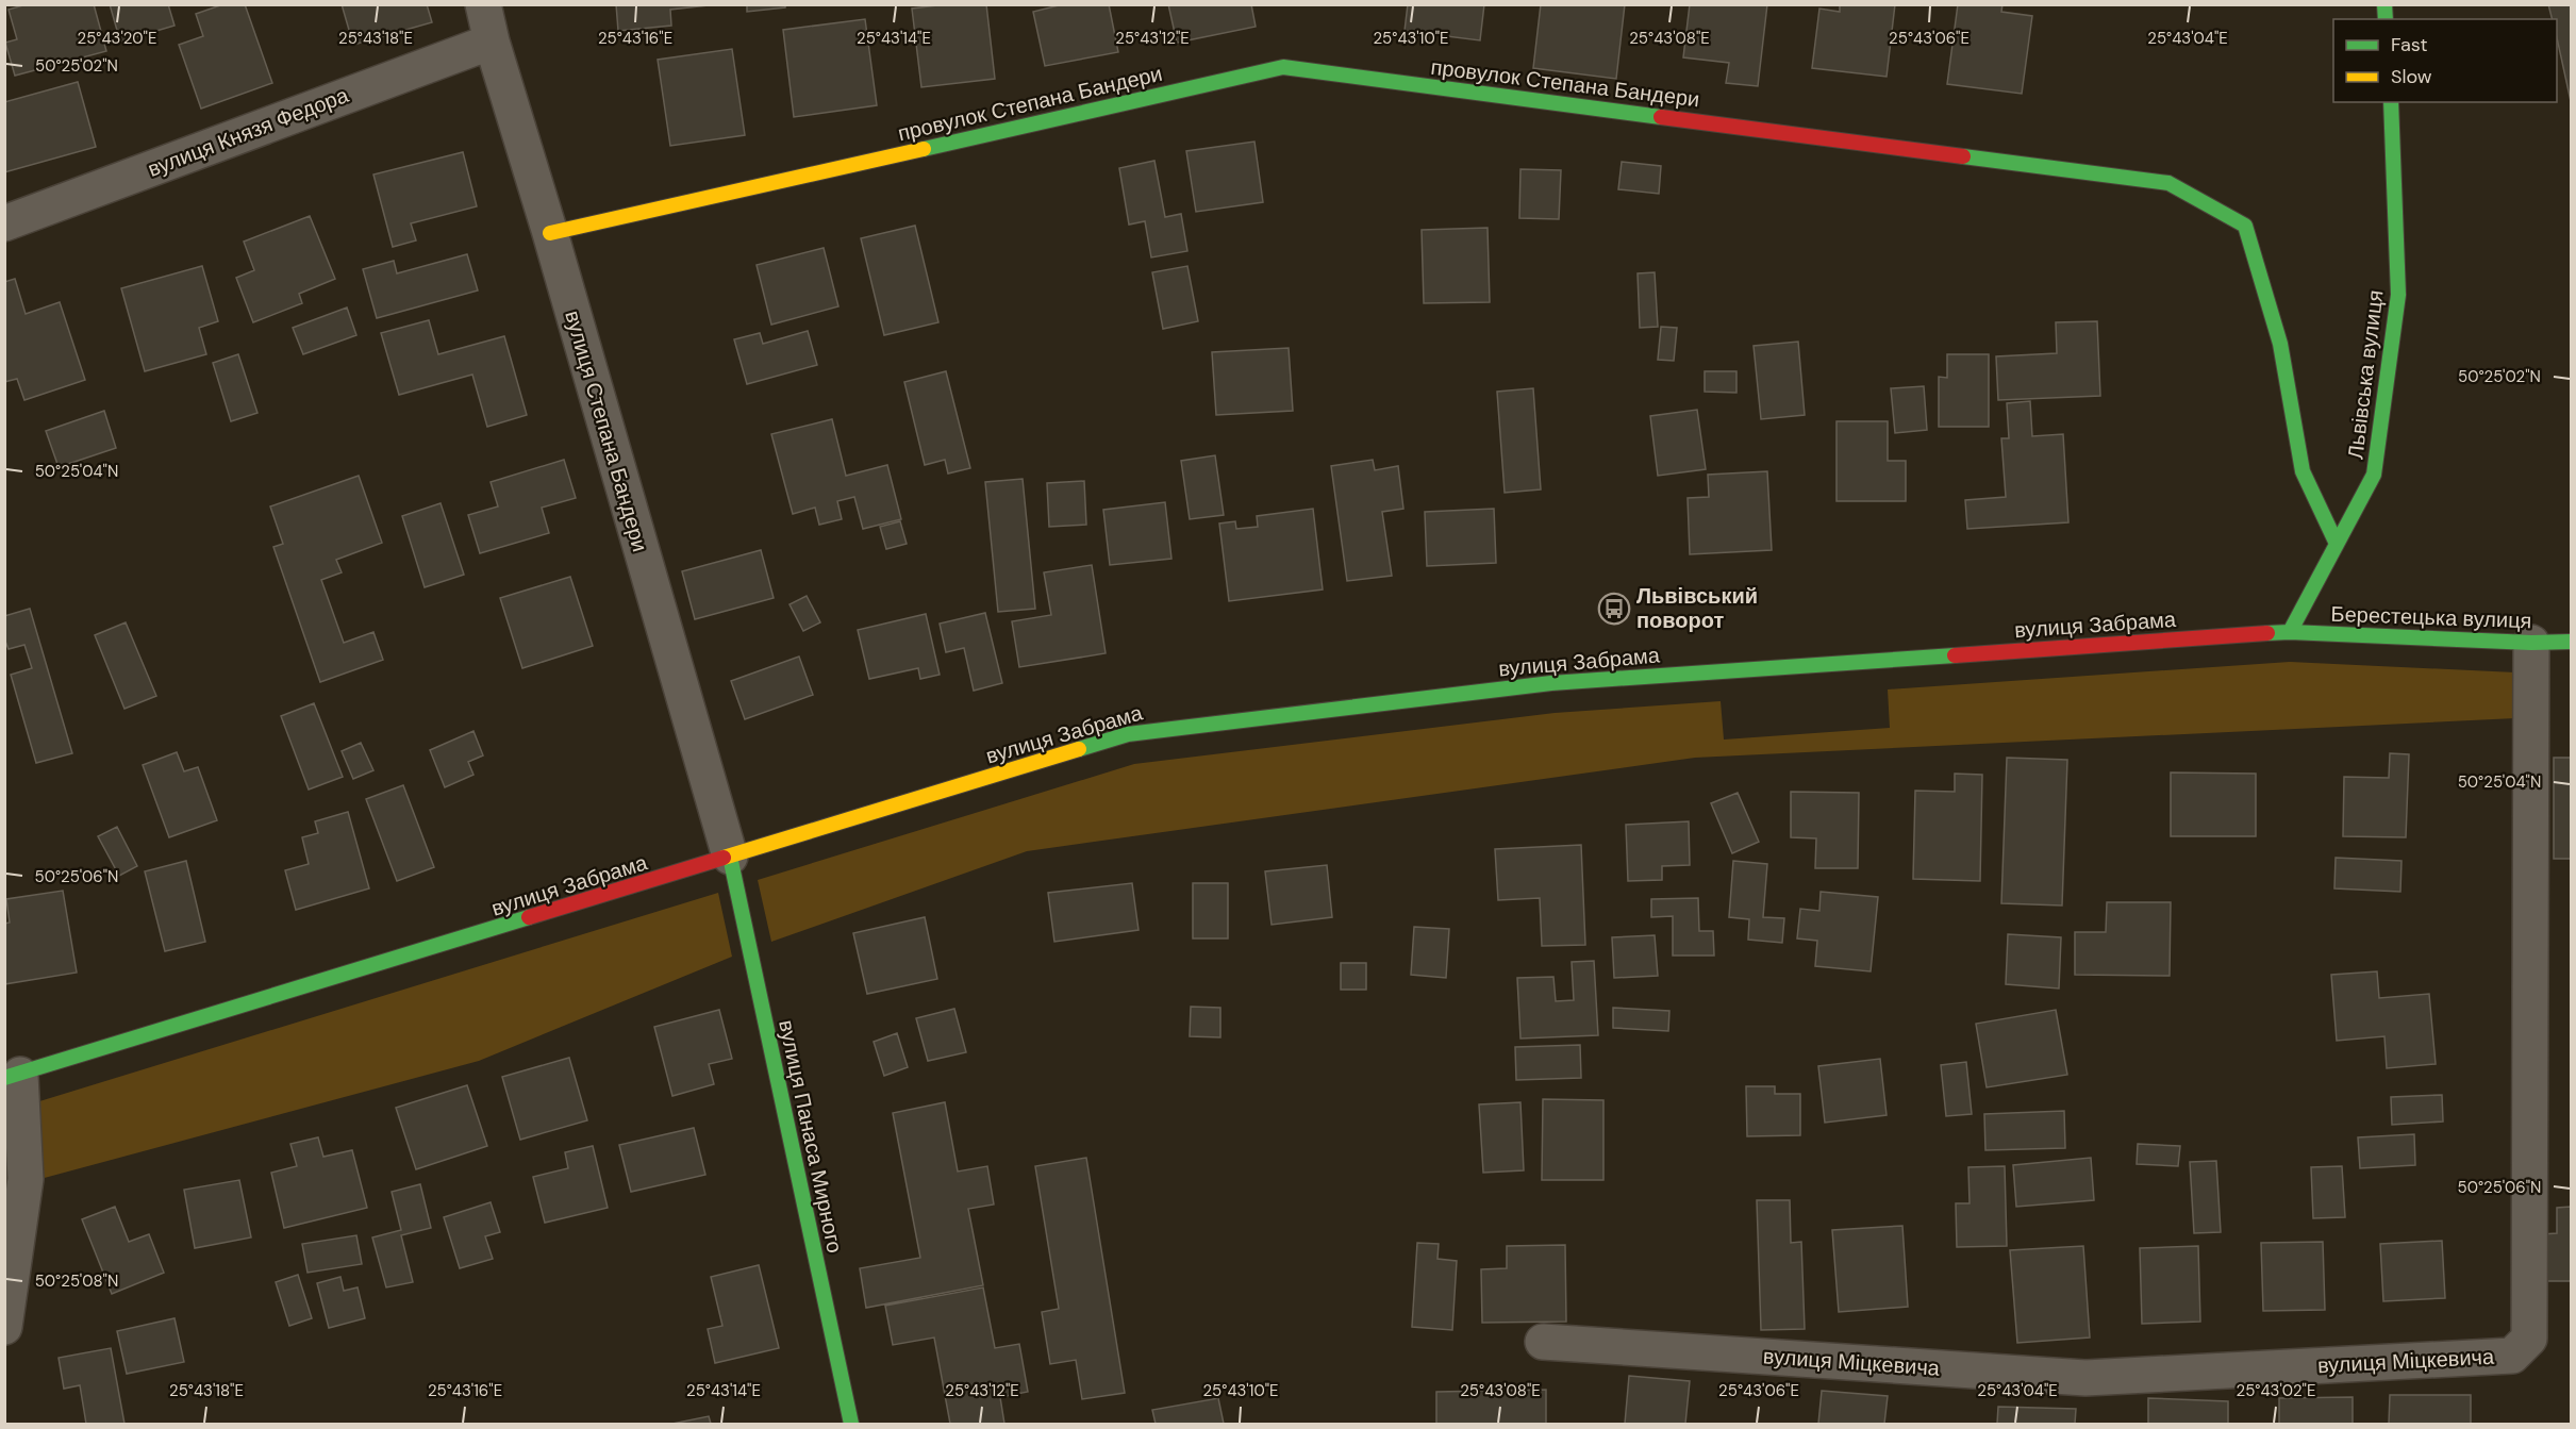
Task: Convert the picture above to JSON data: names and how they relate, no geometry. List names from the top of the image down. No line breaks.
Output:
{"streets":{"main road":["провулок Степана Бандери","Львівська вулиця","Берестецька вулиця","вулиця Забрама","вулиця Панаса Мирного"],"street":["вулиця Князя Федора","вулиця Степана Бандери","вулиця Міцкевича"]},"crossings":[["провулок Степана Бандери","Львівська вулиця"],["провулок Степана Бандери","вулиця Степана Бандери"],["вулиця Князя Федора","вулиця Степана Бандери"],["Львівська вулиця","Берестецька вулиця"],["Львівська вулиця","вулиця Забрама"],["вулиця Степана Бандери","вулиця Забрама"],["вулиця Степана Бандери","вулиця Панаса Мирного"],["Берестецька вулиця","вулиця Забрама"],["Берестецька вулиця","вулиця Міцкевича"],["вулиця Забрама","вулиця Панаса Мирного"]],"places":{"bus stop":["Львівський поворот"]},"legend":["Fast","Slow"],"coordinates":["25°43'20\"E","25°43'18\"E","25°43'16\"E","25°43'14\"E","25°43'12\"E","25°43'10\"E","25°43'08\"E","25°43'06\"E","25°43'04\"E","50°25'02\"N","50°25'04\"N","50°25'06\"N","50°25'08\"N","25°43'02\"E"]}
